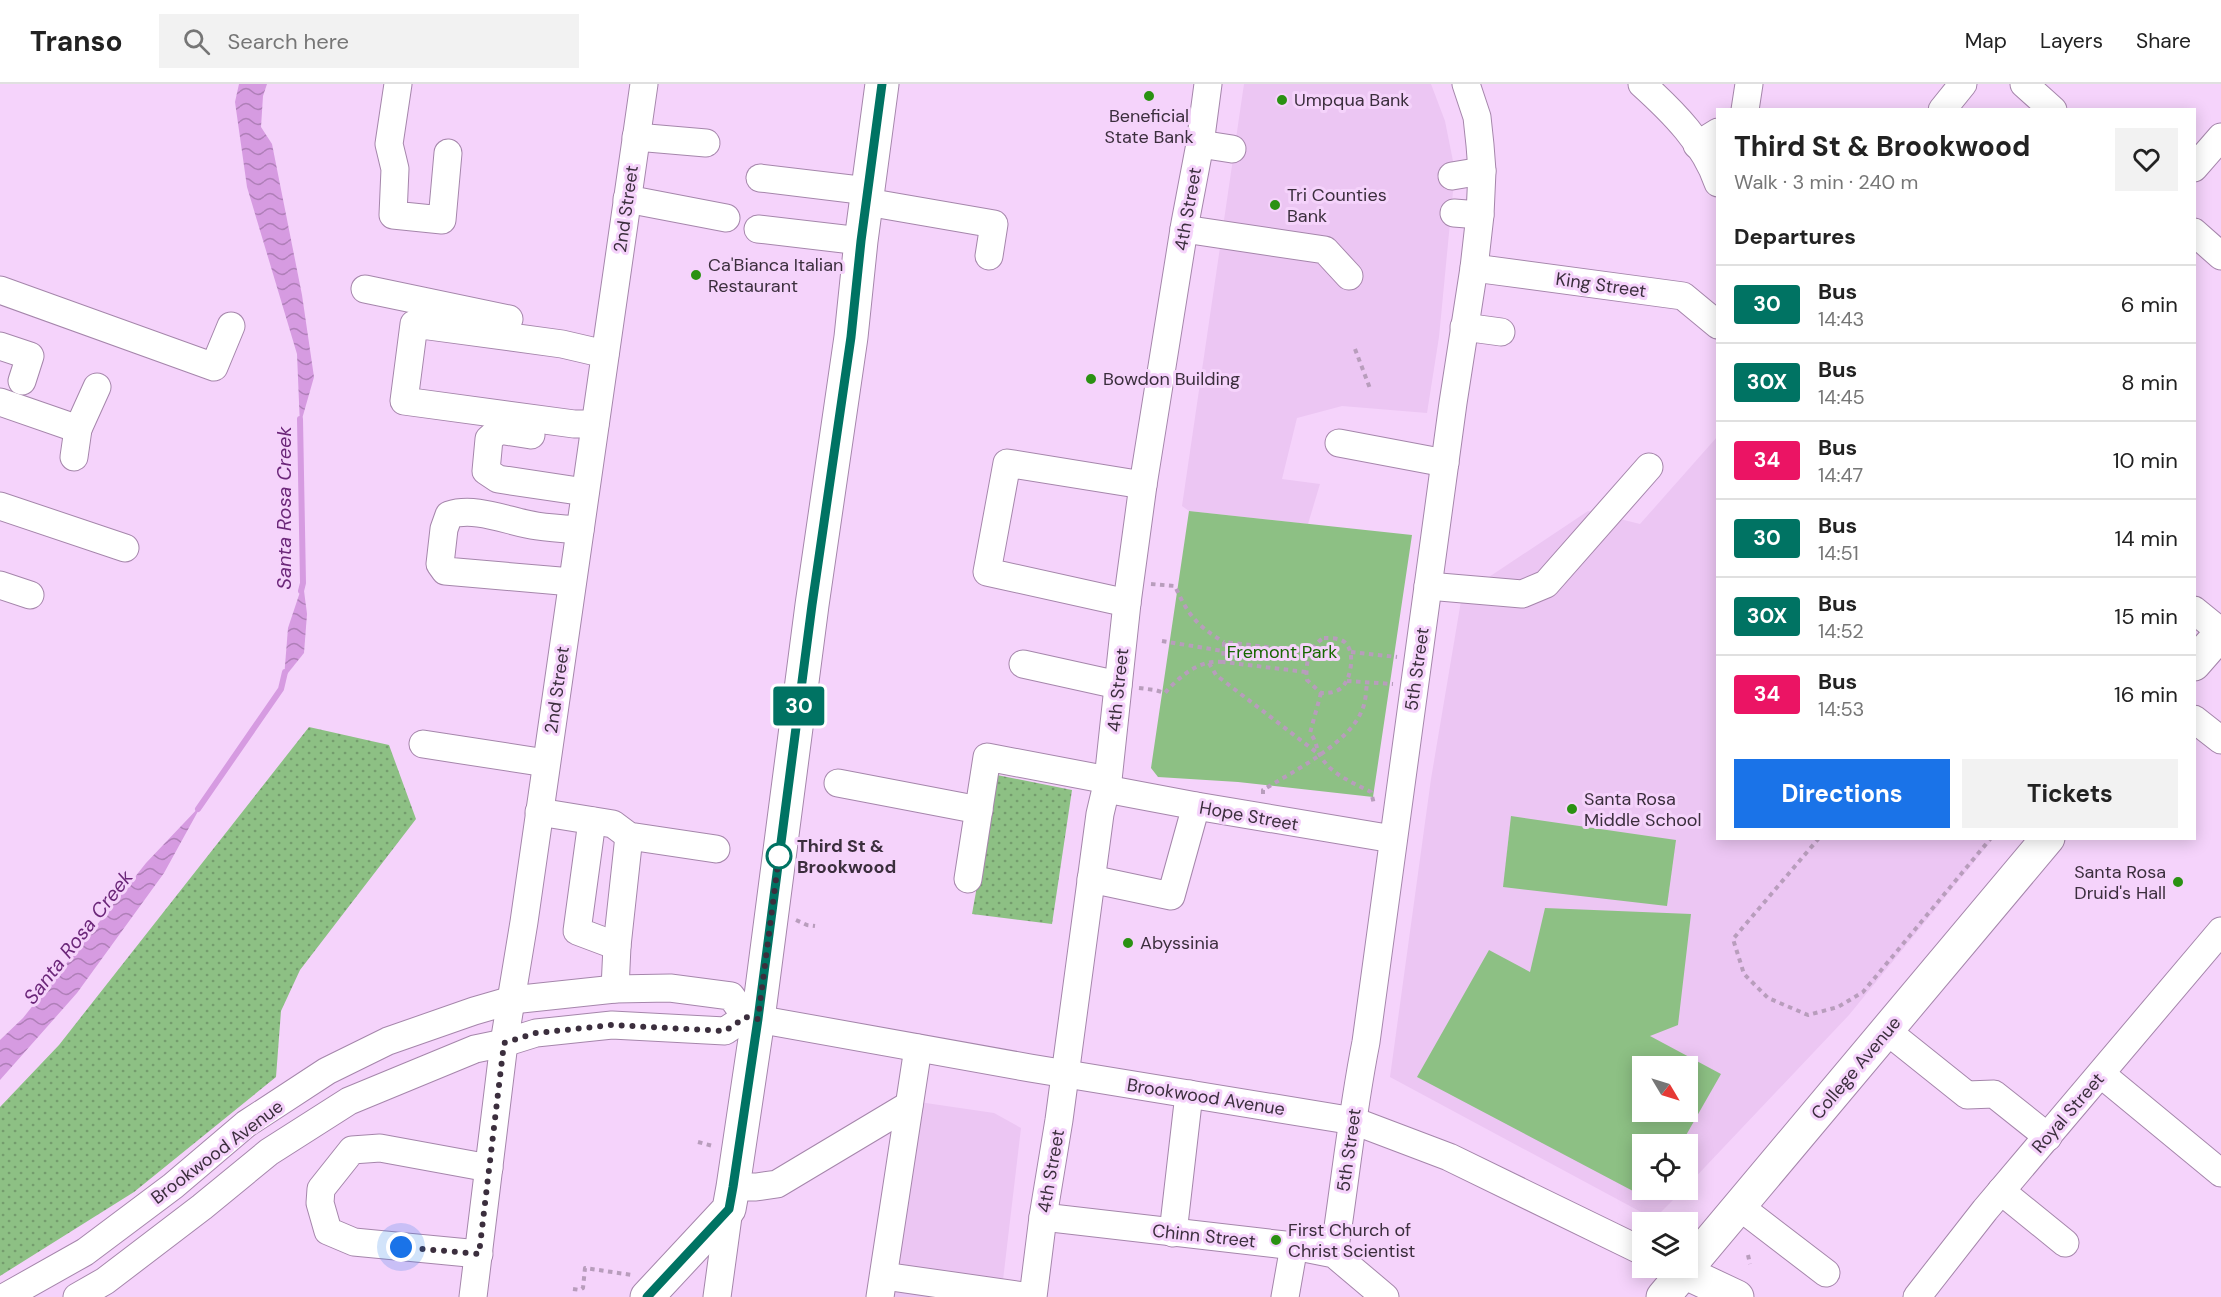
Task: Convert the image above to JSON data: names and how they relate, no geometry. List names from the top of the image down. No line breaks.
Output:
{"streets":{"main road":["College Avenue"],"street":["2nd Street","4th Street","King Street","5th Street","Hope Street","Brookwood Avenue","Royal Street","Chinn Street"]},"crossings":[["2nd Street","Brookwood Avenue"],["4th Street","Hope Street"],["4th Street","Brookwood Avenue"],["4th Street","Chinn Street"],["King Street","5th Street"],["5th Street","Hope Street"],["5th Street","Brookwood Avenue"],["5th Street","Chinn Street"]],"water":["Santa Rosa Creek"],"parks":["Fremont Park"],"places":["Beneficial State Bank","Umpqua Bank","Tri Counties Bank","Ca'Bianca Italian Restaurant","Bowdon Building","Santa Rosa Middle School","Third St & Brookwood","Santa Rosa Druid's Hall","Abyssinia","First Church of Christ Scientist"],"lines":["bus line 30"],"north":"bottom right","page":{"header":"Transo","search":"Search here","nav":["Map","Layers","Share"],"on_map":"30","heading":[["Third St & Brookwood","Walk · 3 min · 240 m"],"Departures"],"list":[{"mark":"30","name":"Bus","note":"14:43","value":"6 min"},{"mark":"30X","name":"Bus","note":"14:45","value":"8 min"},{"mark":"34","name":"Bus","note":"14:47","value":"10 min"},{"mark":"30","name":"Bus","note":"14:51","value":"14 min"},{"mark":"30X","name":"Bus","note":"14:52","value":"15 min"},{"mark":"34","name":"Bus","note":"14:53","value":"16 min"}],"buttons":["Directions","Tickets"]}}
